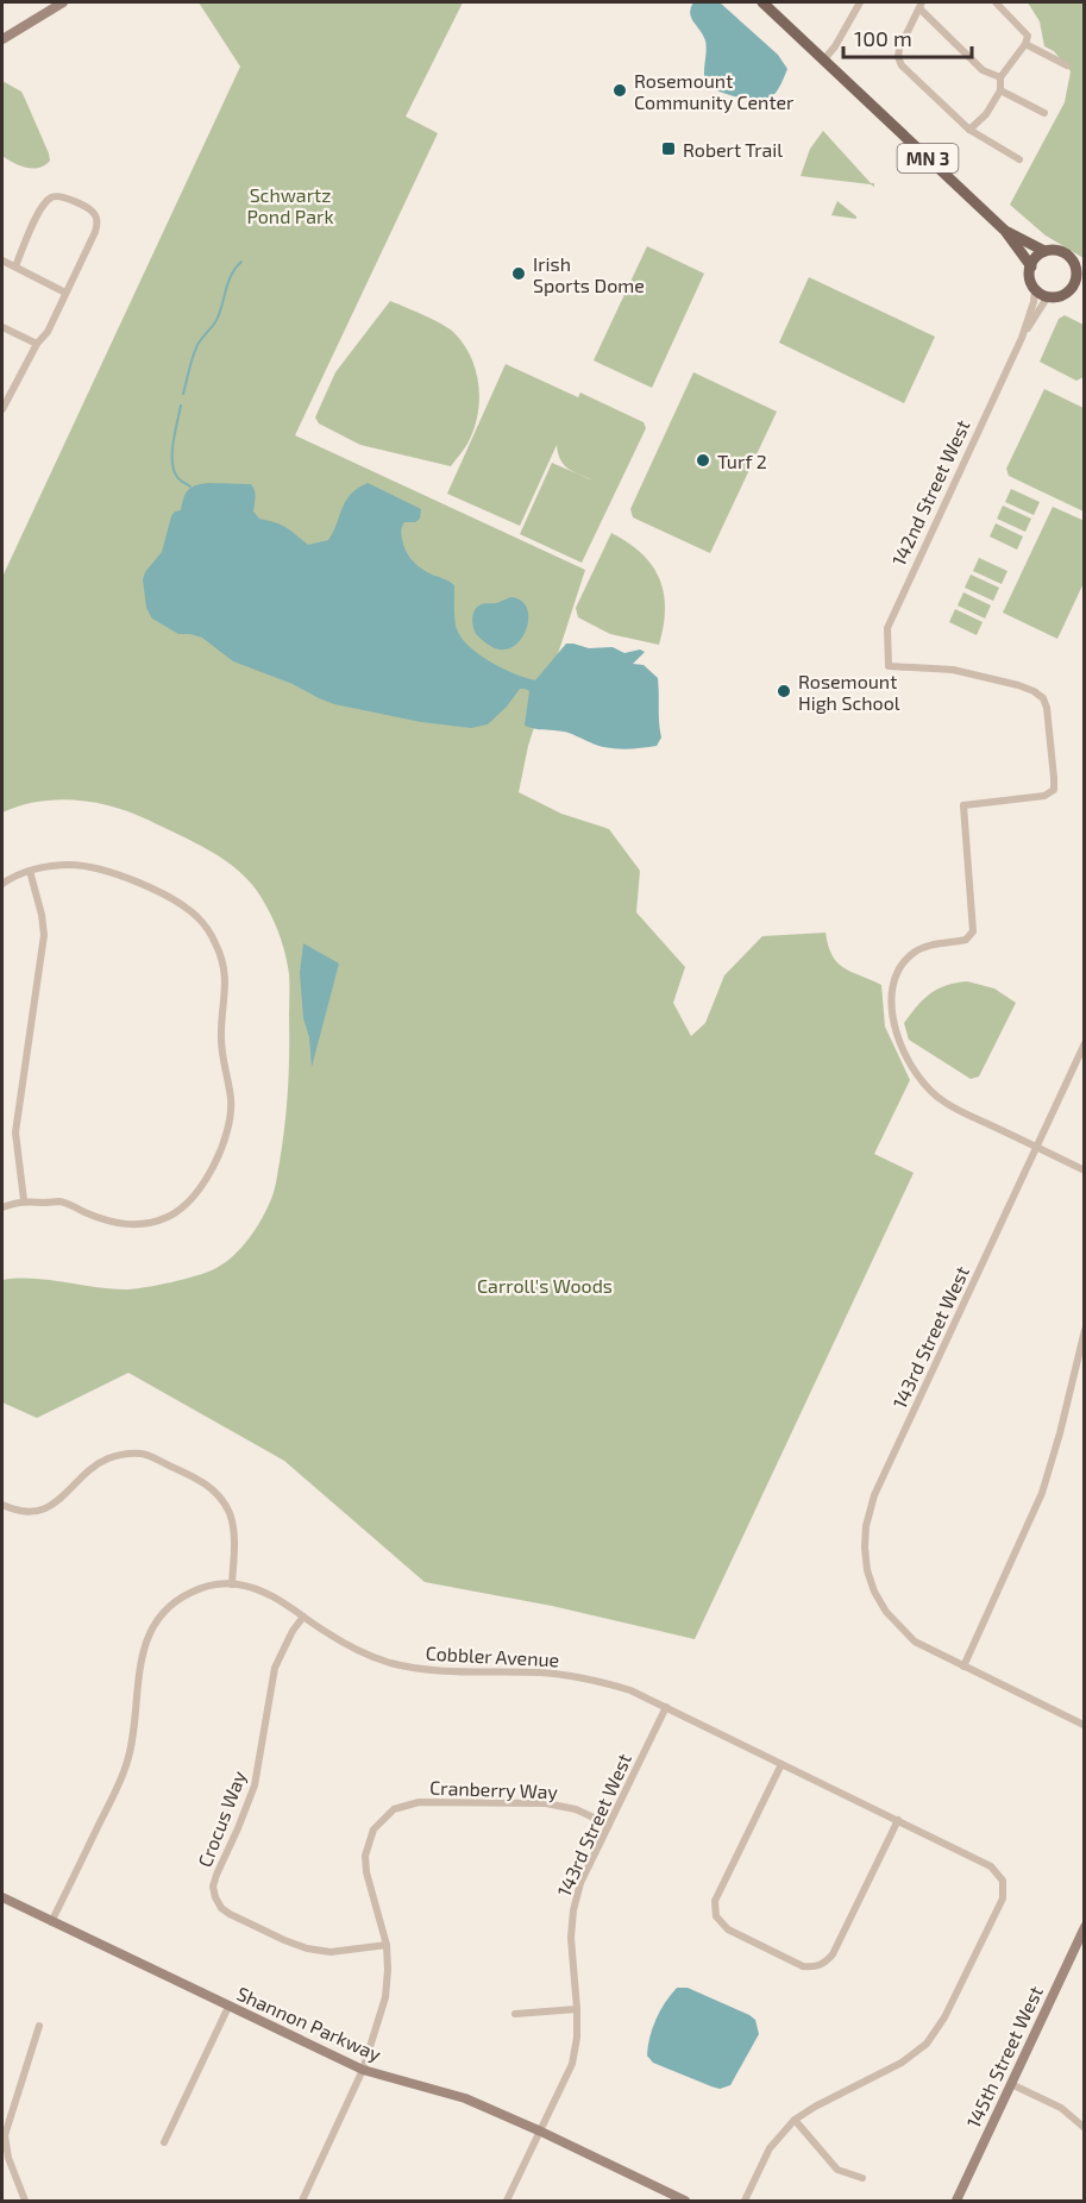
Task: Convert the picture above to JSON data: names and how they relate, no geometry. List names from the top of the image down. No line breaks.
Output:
{"streets":{"main road":["MN 3"],"street":["142nd Street West","143rd Street West","Cobbler Avenue","Cranberry Way","Crocus Way","Shannon Parkway","145th Street West"]},"crossings":[["142nd Street West","143rd Street West"],["143rd Street West","Cobbler Avenue"],["143rd Street West","Cranberry Way"],["143rd Street West","Shannon Parkway"],["Cobbler Avenue","Crocus Way"],["Cobbler Avenue","Shannon Parkway"],["Cranberry Way","Crocus Way"],["Cranberry Way","Shannon Parkway"]],"parks":["Schwartz Pond Park","Carroll's Woods"],"places":{"other":["Rosemount Community Center","Irish Sports Dome","Turf 2","Rosemount High School"],"transit":["Robert Trail"]},"scale_bar":"100 m"}
